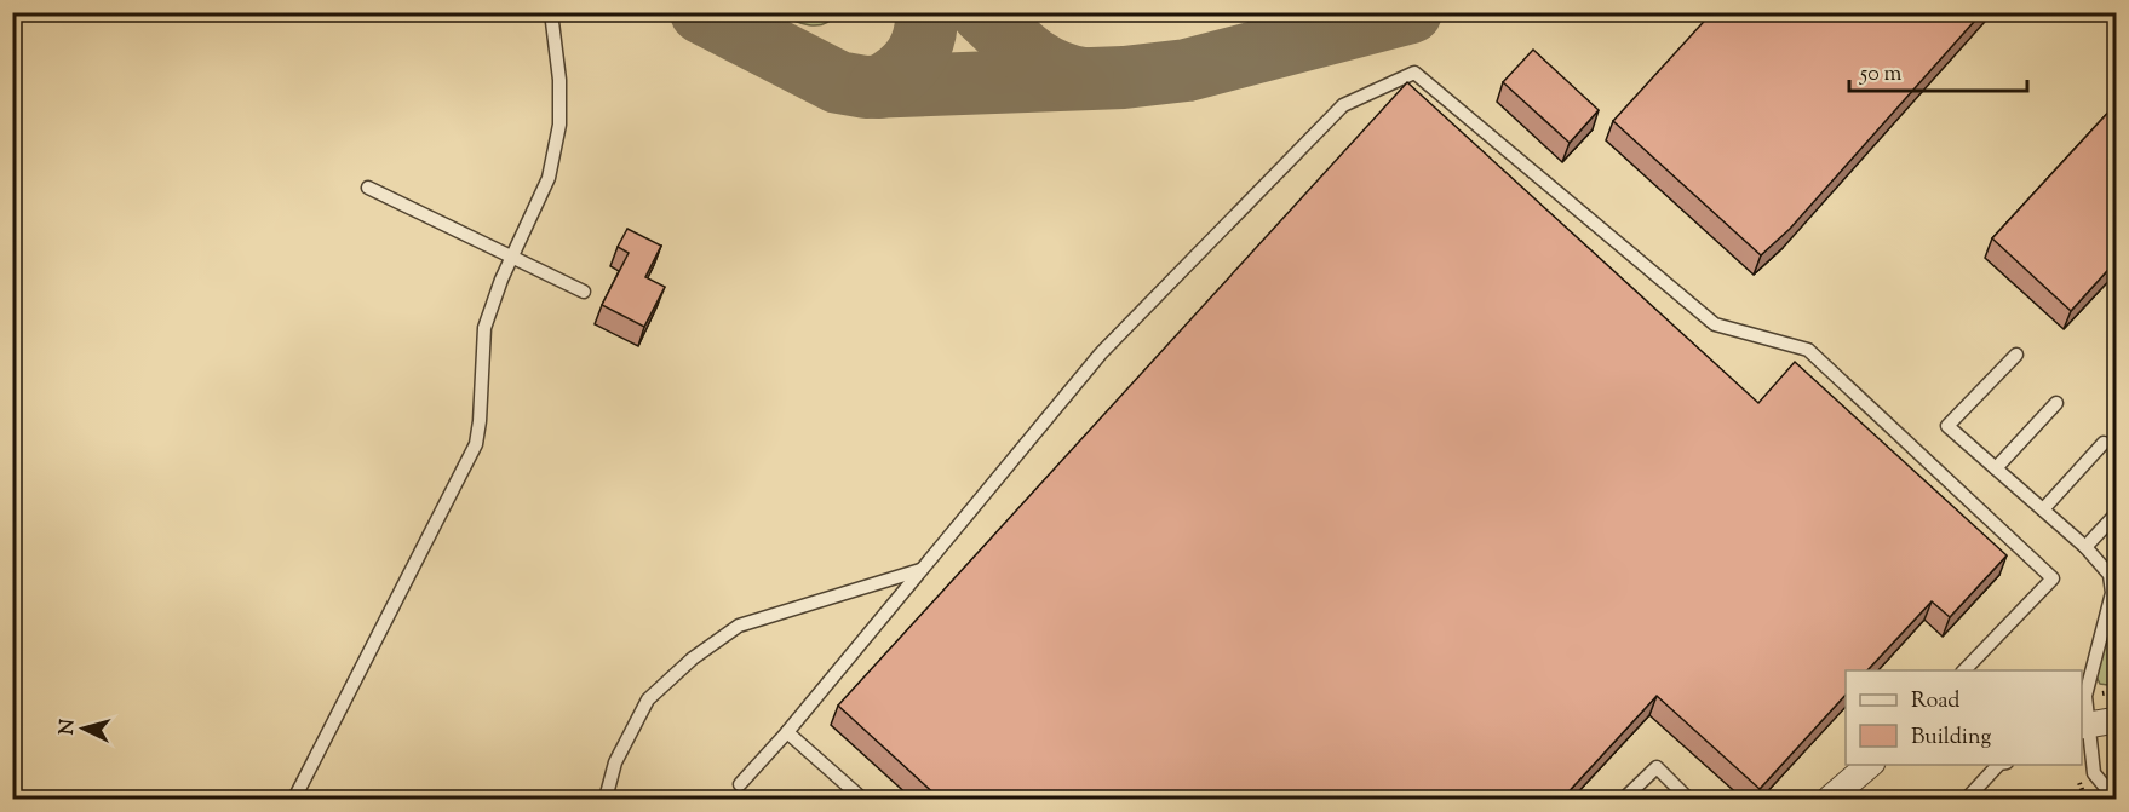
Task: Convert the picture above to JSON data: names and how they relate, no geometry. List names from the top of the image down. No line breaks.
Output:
{"legend":["Road","Building"],"scale_bar":"50 m","north":"left"}
